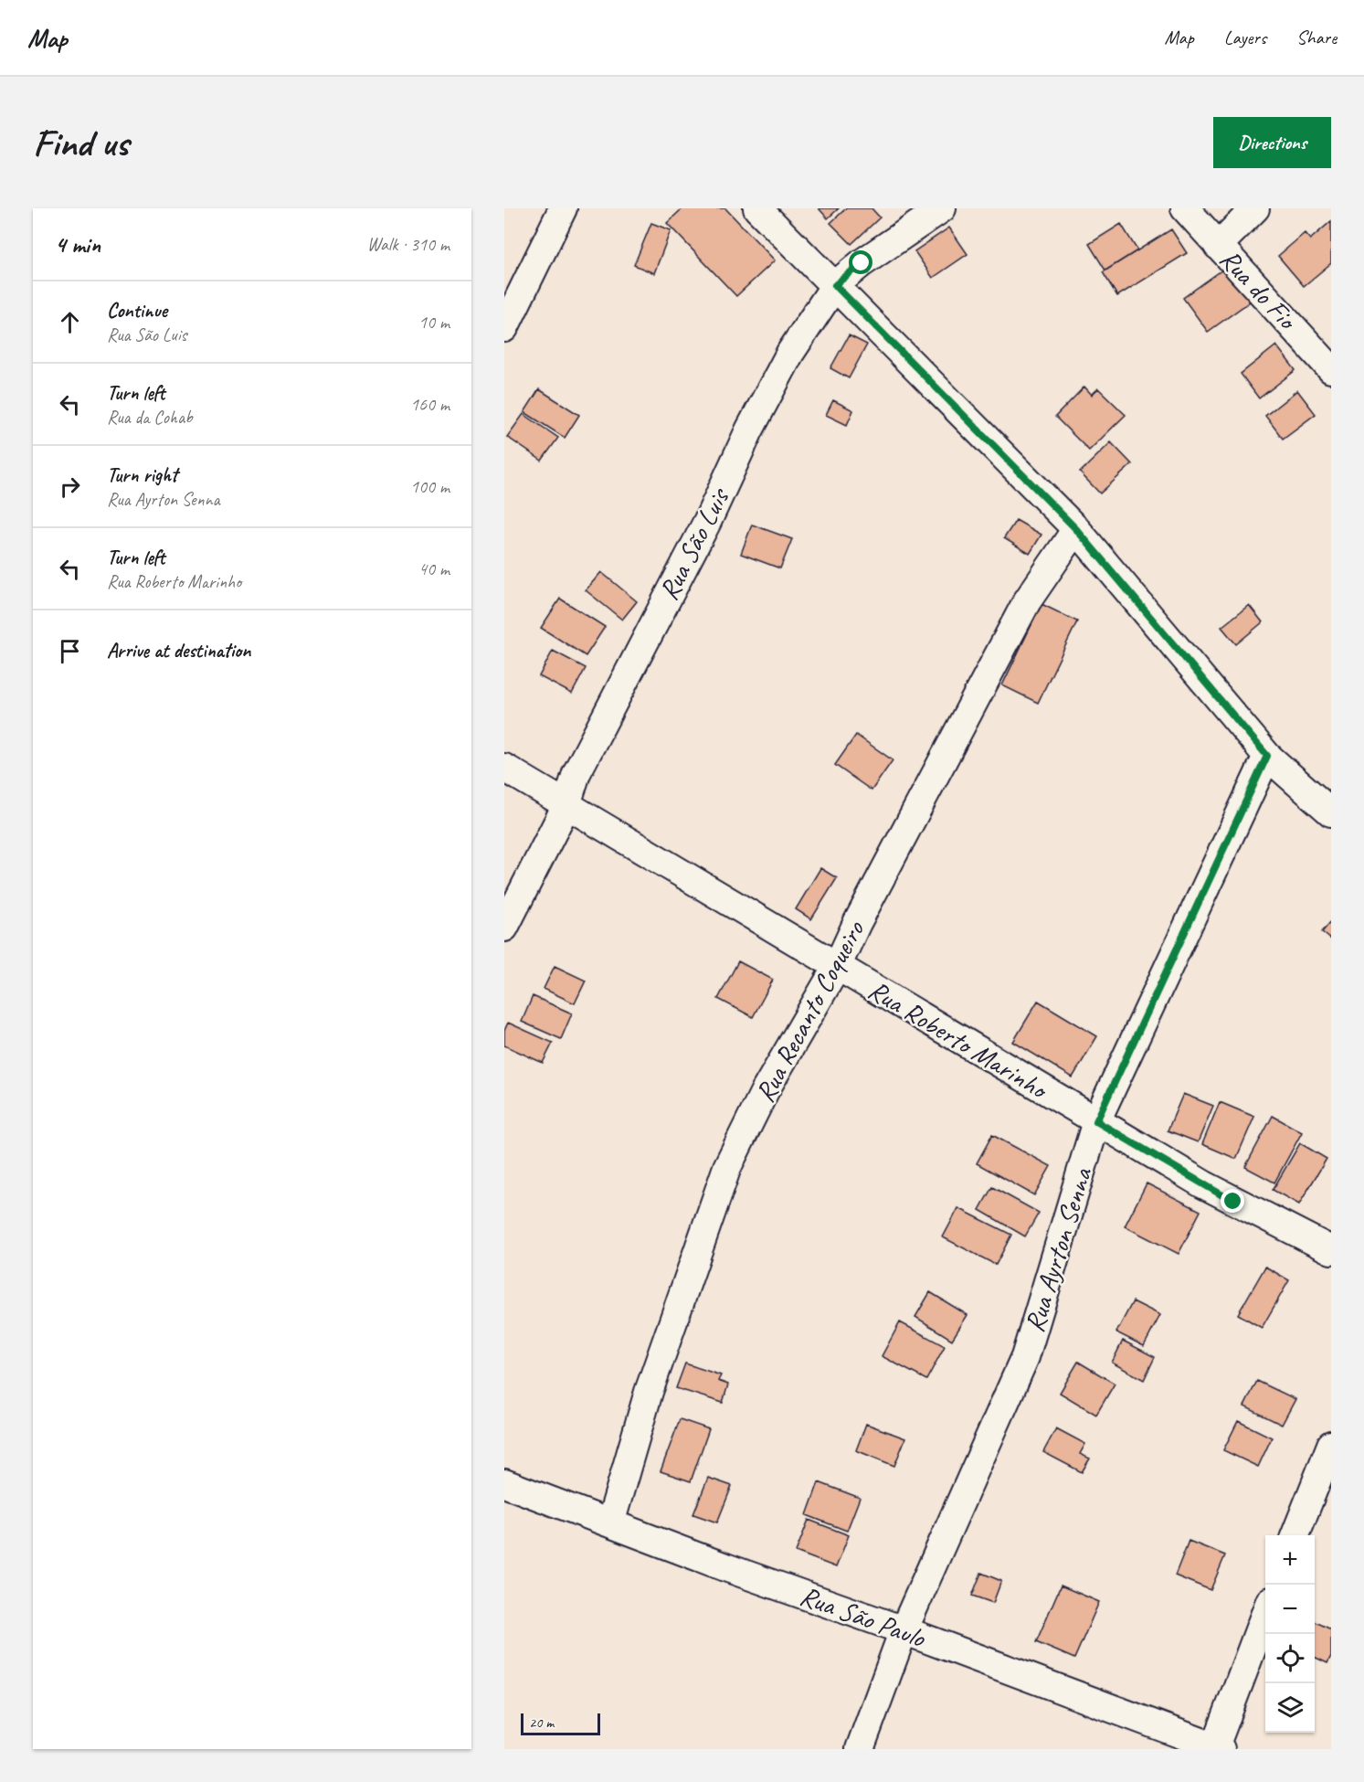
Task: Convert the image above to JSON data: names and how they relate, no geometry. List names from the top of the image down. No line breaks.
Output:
{"streets":{"street":["Rua do Fio","Rua São Luis","Rua Recanto Coqueiro","Rua Roberto Marinho","Rua Ayrton Senna","Rua São Paulo"]},"crossings":[["Rua São Luis","Rua Roberto Marinho"],["Rua Recanto Coqueiro","Rua Roberto Marinho"],["Rua Recanto Coqueiro","Rua São Paulo"],["Rua Roberto Marinho","Rua Ayrton Senna"],["Rua Ayrton Senna","Rua São Paulo"]],"scale_bar":"20 m","page":{"header":"Map","nav":["Map","Layers","Share"],"buttons":"Directions","title":"Find us","heading":["4 min","Walk · 310 m"],"list":[["Continue","Rua São Luis","10 m"],["Turn left","Rua da Cohab","160 m"],["Turn right","Rua Ayrton Senna","100 m"],["Turn left","Rua Roberto Marinho","40 m"],"Arrive at destination"],"map_buttons":["+","−"],"scale":"20 m"}}
